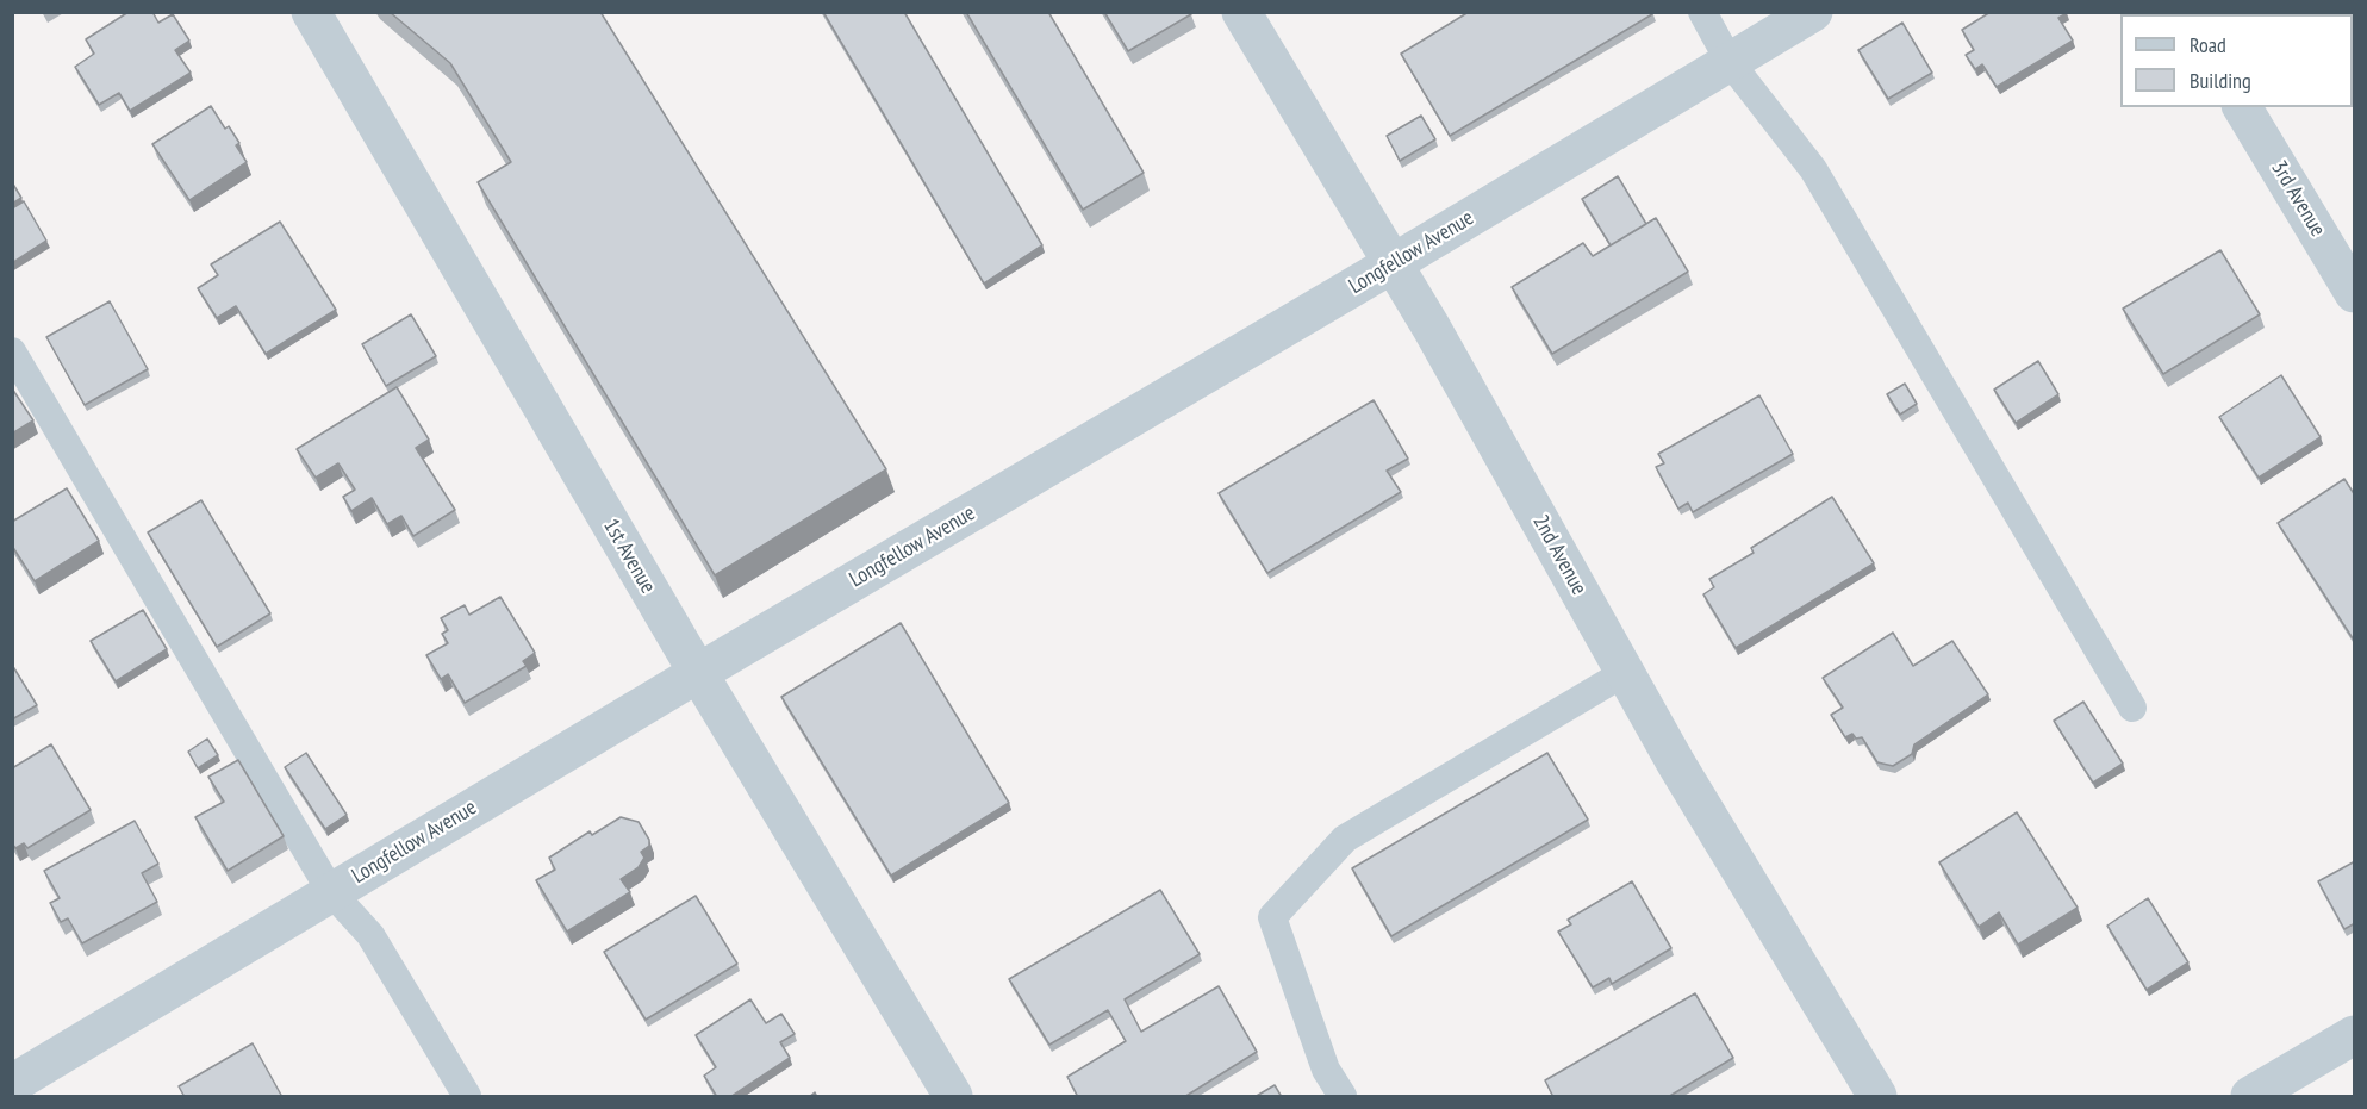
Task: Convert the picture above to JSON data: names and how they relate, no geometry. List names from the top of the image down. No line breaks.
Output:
{"streets":{"street":["3rd Avenue","Longfellow Avenue","2nd Avenue","1st Avenue"]},"crossings":[["Longfellow Avenue","2nd Avenue"],["Longfellow Avenue","1st Avenue"]],"legend":["Road","Building"]}
